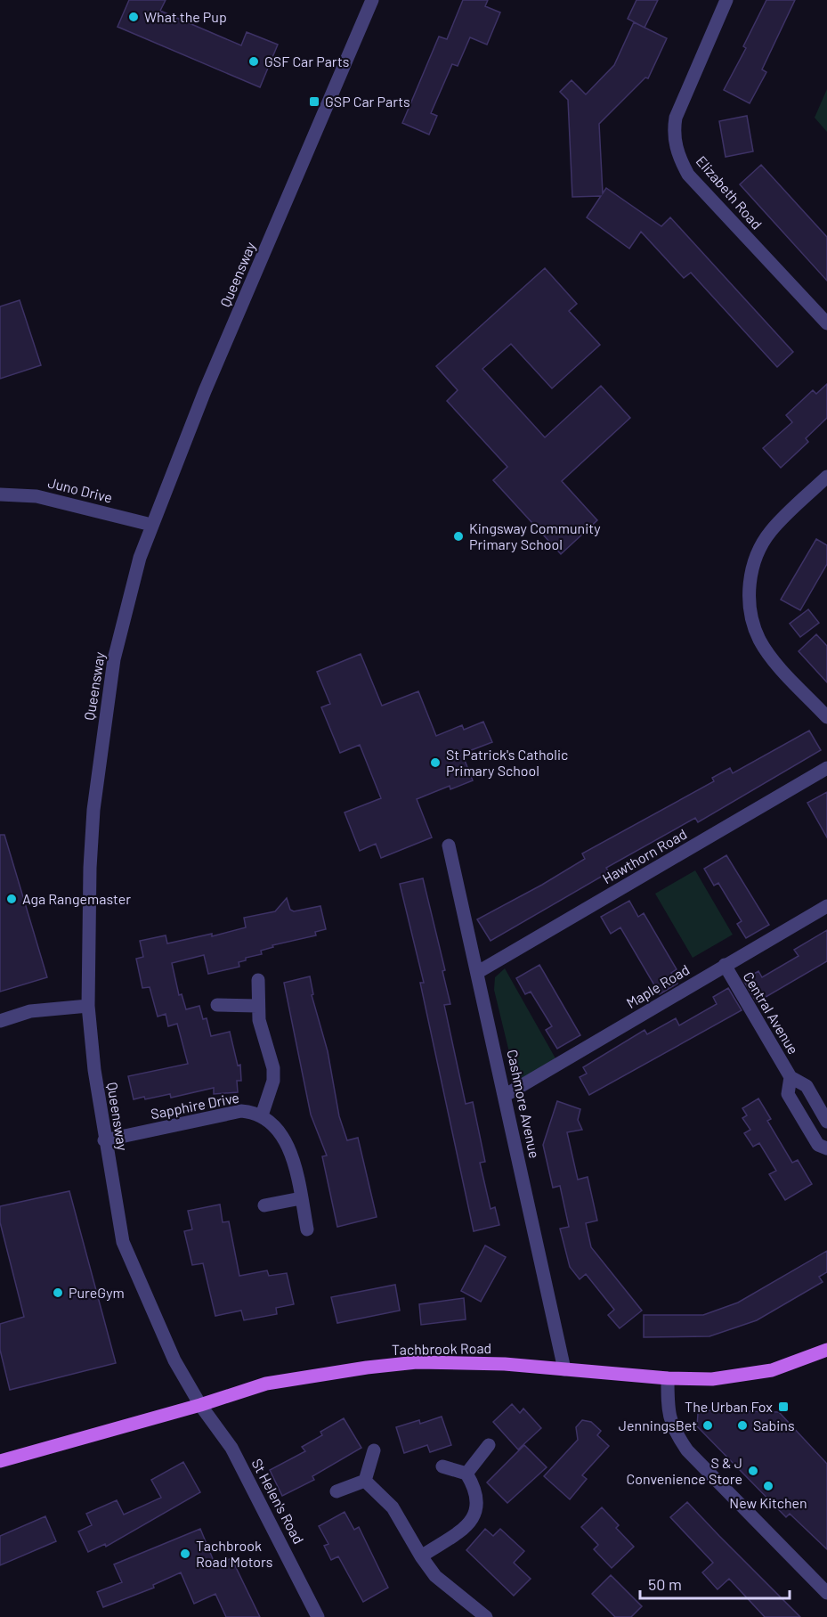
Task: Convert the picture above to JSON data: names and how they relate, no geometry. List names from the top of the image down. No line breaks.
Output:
{"streets":{"main road":["Tachbrook Road"],"street":["Elizabeth Road","Queensway","Juno Drive","Hawthorn Road","Maple Road","Central Avenue","Cashmore Avenue","Sapphire Drive","St Helen's Road"]},"crossings":[["Queensway","Juno Drive"],["Queensway","Sapphire Drive"],["Queensway","Tachbrook Road"],["Queensway","St Helen's Road"],["Hawthorn Road","Cashmore Avenue"],["Maple Road","Central Avenue"],["Maple Road","Cashmore Avenue"],["Cashmore Avenue","Tachbrook Road"],["Tachbrook Road","St Helen's Road"]],"places":{"other":["What the Pup","GSF Car Parts","Kingsway Community Primary School","St Patrick's Catholic Primary School","Aga Rangemaster","PureGym","JenningsBet","Sabins","S & J Convenience Store","New Kitchen","Tachbrook Road Motors"],"transit":["GSP Car Parts","The Urban Fox"]},"scale_bar":"50 m"}
